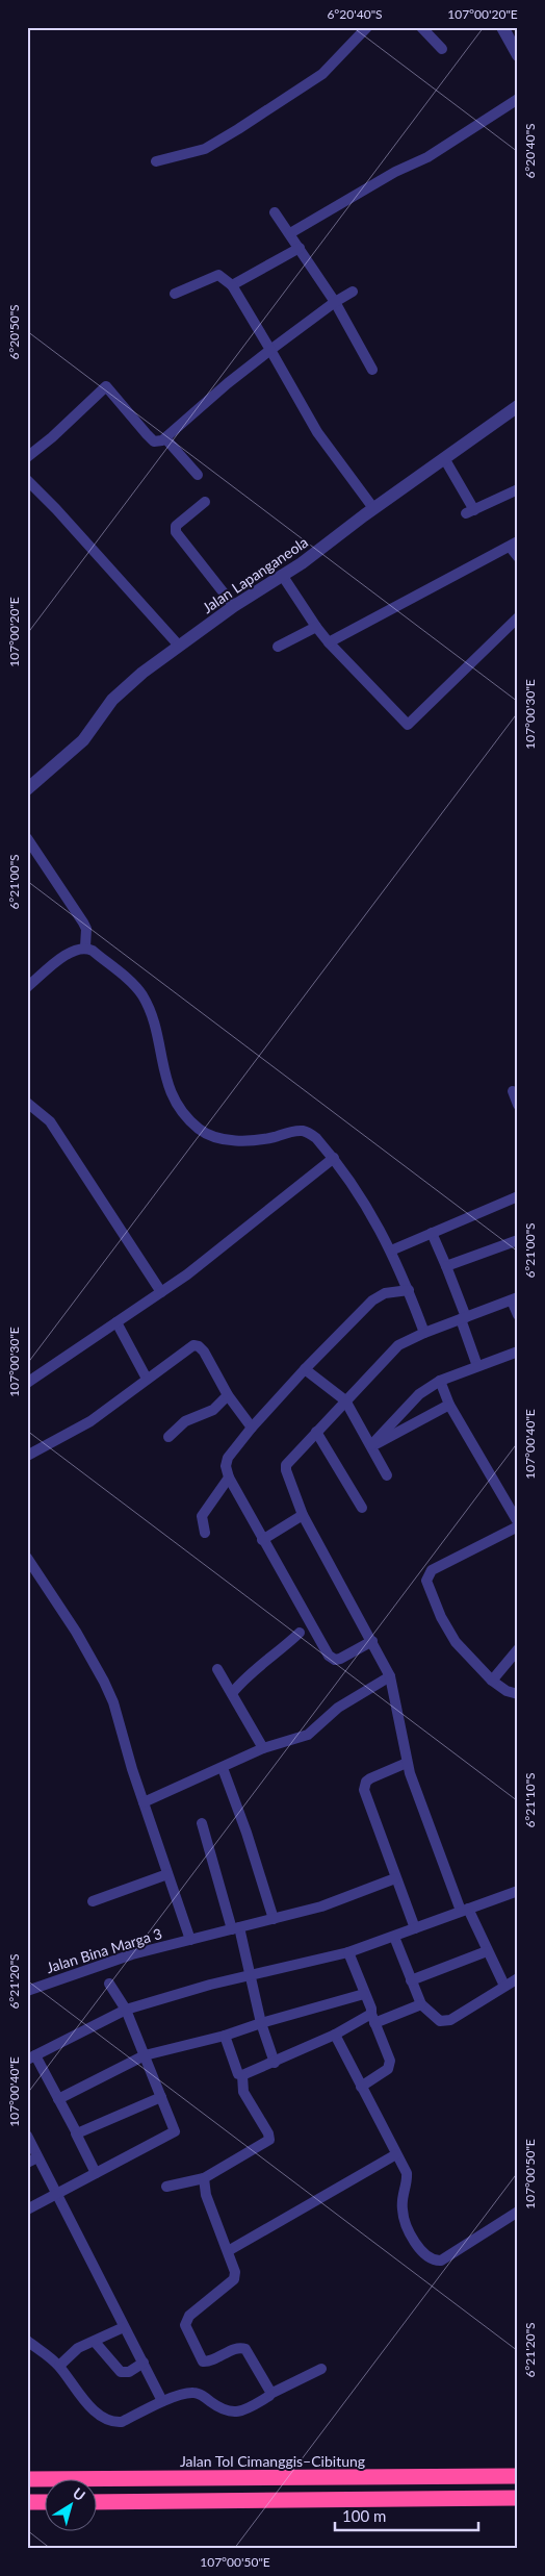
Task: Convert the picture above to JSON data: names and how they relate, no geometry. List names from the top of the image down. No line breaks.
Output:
{"streets":{"highway":["Jalan Tol Cimanggis–Cibitung"],"street":["Jalan Lapanganeola","Jalan Bina Marga 3"]},"scale_bar":"100 m","north":"top right","coordinates":["6°20'40\"S","107°00'20\"E","6°20'50\"S","107°00'30\"E","6°21'00\"S","107°00'40\"E","6°21'10\"S","6°21'20\"S","107°00'50\"E"]}
